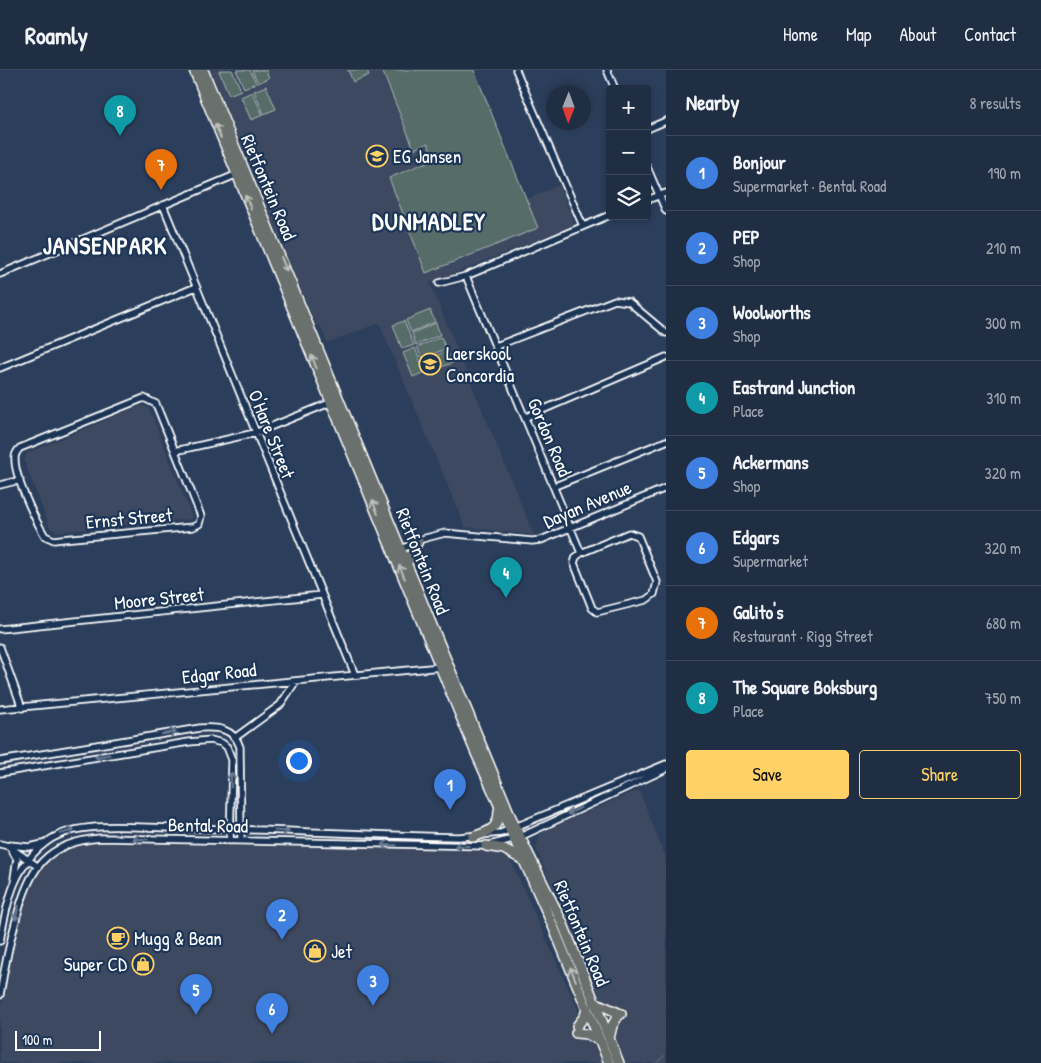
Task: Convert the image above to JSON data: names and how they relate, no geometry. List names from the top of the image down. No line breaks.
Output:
{"streets":{"main road":["Rietfontein Road"],"street":["O'Hare Street","Gordon Road","Dayan Avenue","Ernst Street","Moore Street","Edgar Road","Bental Road"]},"crossings":[["Rietfontein Road","Dayan Avenue"],["Rietfontein Road","Edgar Road"],["Rietfontein Road","Bental Road"],["O'Hare Street","Moore Street"],["O'Hare Street","Edgar Road"],["Gordon Road","Dayan Avenue"]],"districts":["DUNMADLEY","JANSENPARK"],"places":{"school or university":["EG Jansen","Laerskool Concordia"],"cafe":["Mugg & Bean"],"shop":["Jet","Super CD"]},"scale_bar":"100 m","north":"bottom","page":{"header":"Roamly","nav":["Home","Map","About","Contact"],"heading":["Nearby","8 results"],"map_buttons":["+","−"],"pins":["8","7","4","1","2","3","5","6"],"list":[{"mark":"1","name":"Bonjour","note":"Supermarket · Bental Road","value":"190 m"},{"mark":"2","name":"PEP","note":"Shop","value":"210 m"},{"mark":"3","name":"Woolworths","note":"Shop","value":"300 m"},{"mark":"4","name":"Eastrand Junction","note":"Place","value":"310 m"},{"mark":"5","name":"Ackermans","note":"Shop","value":"320 m"},{"mark":"6","name":"Edgars","note":"Supermarket","value":"320 m"},{"mark":"7","name":"Galito's","note":"Restaurant · Rigg Street","value":"680 m"},{"mark":"8","name":"The Square Boksburg","note":"Place","value":"750 m"}],"buttons":["Save","Share"],"scale":"100 m"}}
